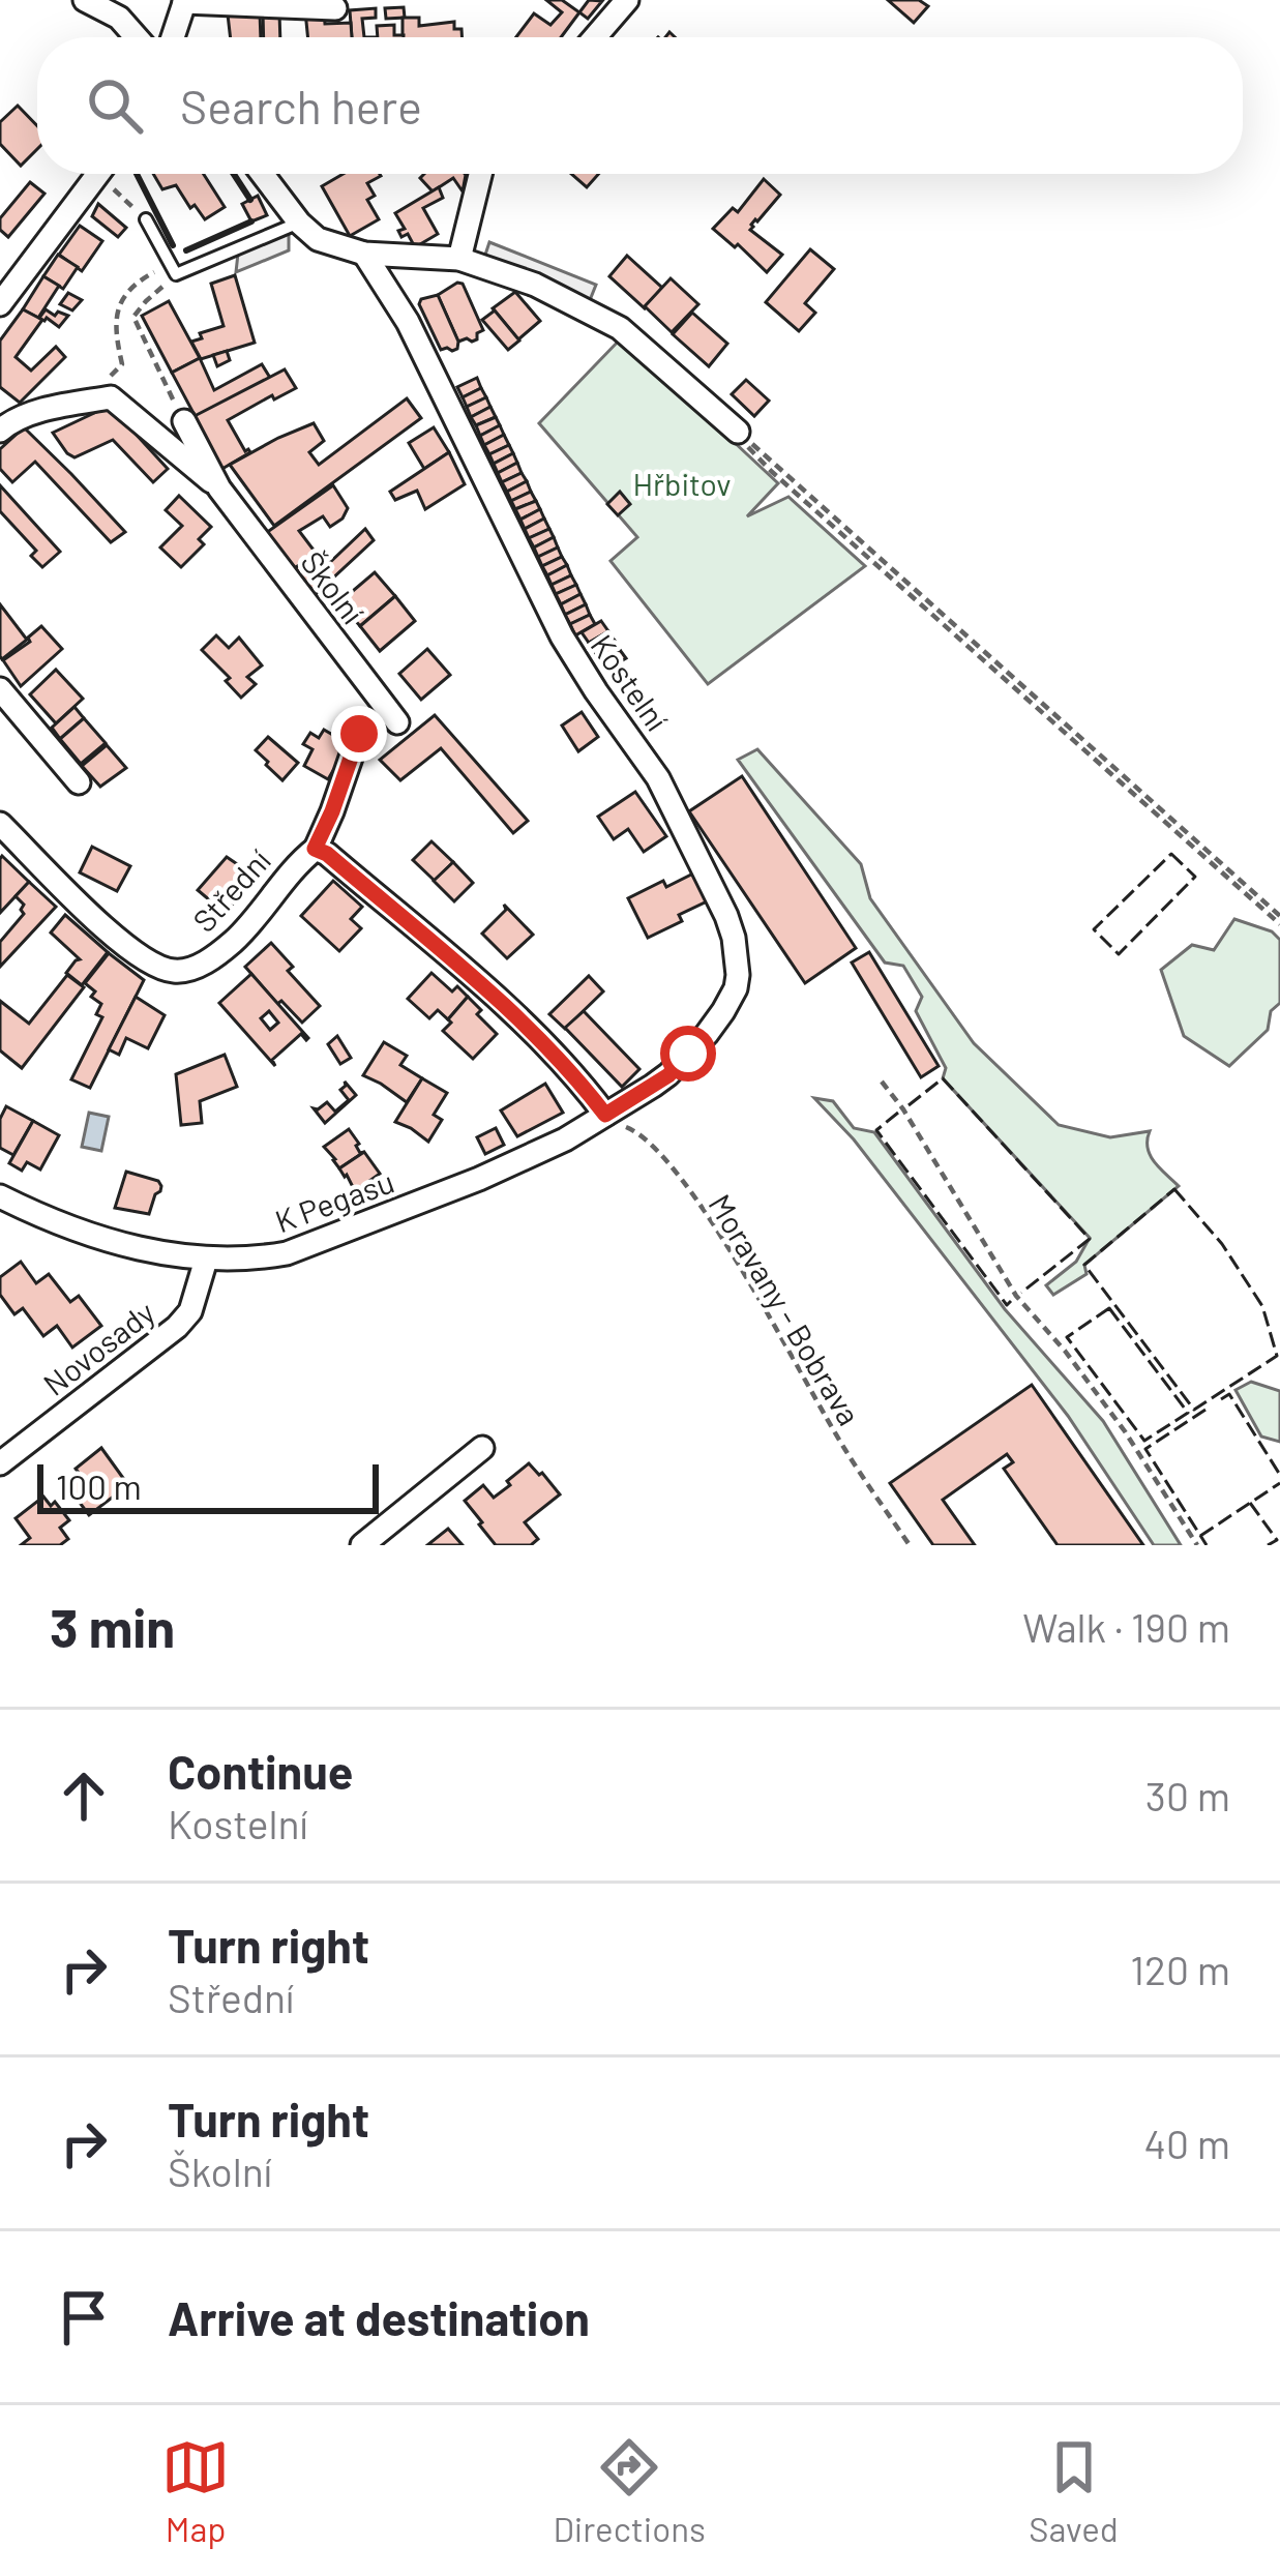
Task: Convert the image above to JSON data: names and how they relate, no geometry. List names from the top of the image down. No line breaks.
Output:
{"streets":{"street":["Školní","Kostelní","Střední","K Pegasu","Novosady"],"path":["Moravany - Bobrava"]},"crossings":[["Kostelní","Střední"],["Kostelní","K Pegasu"],["Kostelní","Moravany - Bobrava"],["Střední","K Pegasu"],["Střední","Moravany - Bobrava"],["K Pegasu","Moravany - Bobrava"],["K Pegasu","Novosady"]],"parks":["Hřbitov"],"scale_bar":"100 m","page":{"search":"Search here","scale":"100 m","heading":["3 min","Walk · 190 m"],"list":[["Continue","Kostelní","30 m"],["Turn right","Střední","120 m"],["Turn right","Školní","40 m"],"Arrive at destination"],"nav":["Map","Directions","Saved"]}}
